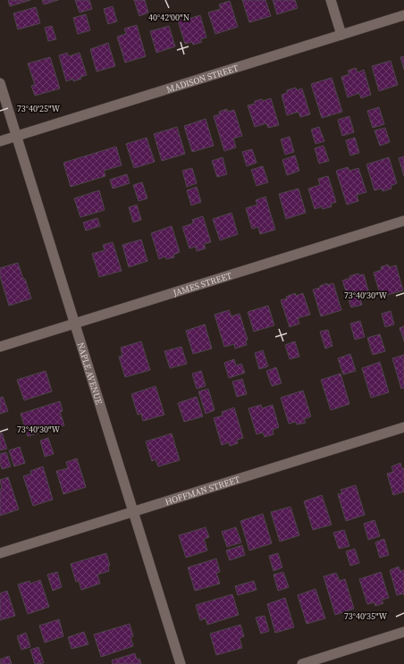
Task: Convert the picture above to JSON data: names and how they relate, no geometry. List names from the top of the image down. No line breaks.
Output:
{"streets":{"street":["MADISON STREET","JAMES STREET","NAPLE AVENUE","HOFFMAN STREET"]},"crossings":[["MADISON STREET","NAPLE AVENUE"],["JAMES STREET","NAPLE AVENUE"],["NAPLE AVENUE","HOFFMAN STREET"]],"coordinates":["40°42'00\"N","73°40'25\"W","73°40'30\"W","73°40'35\"W"]}
